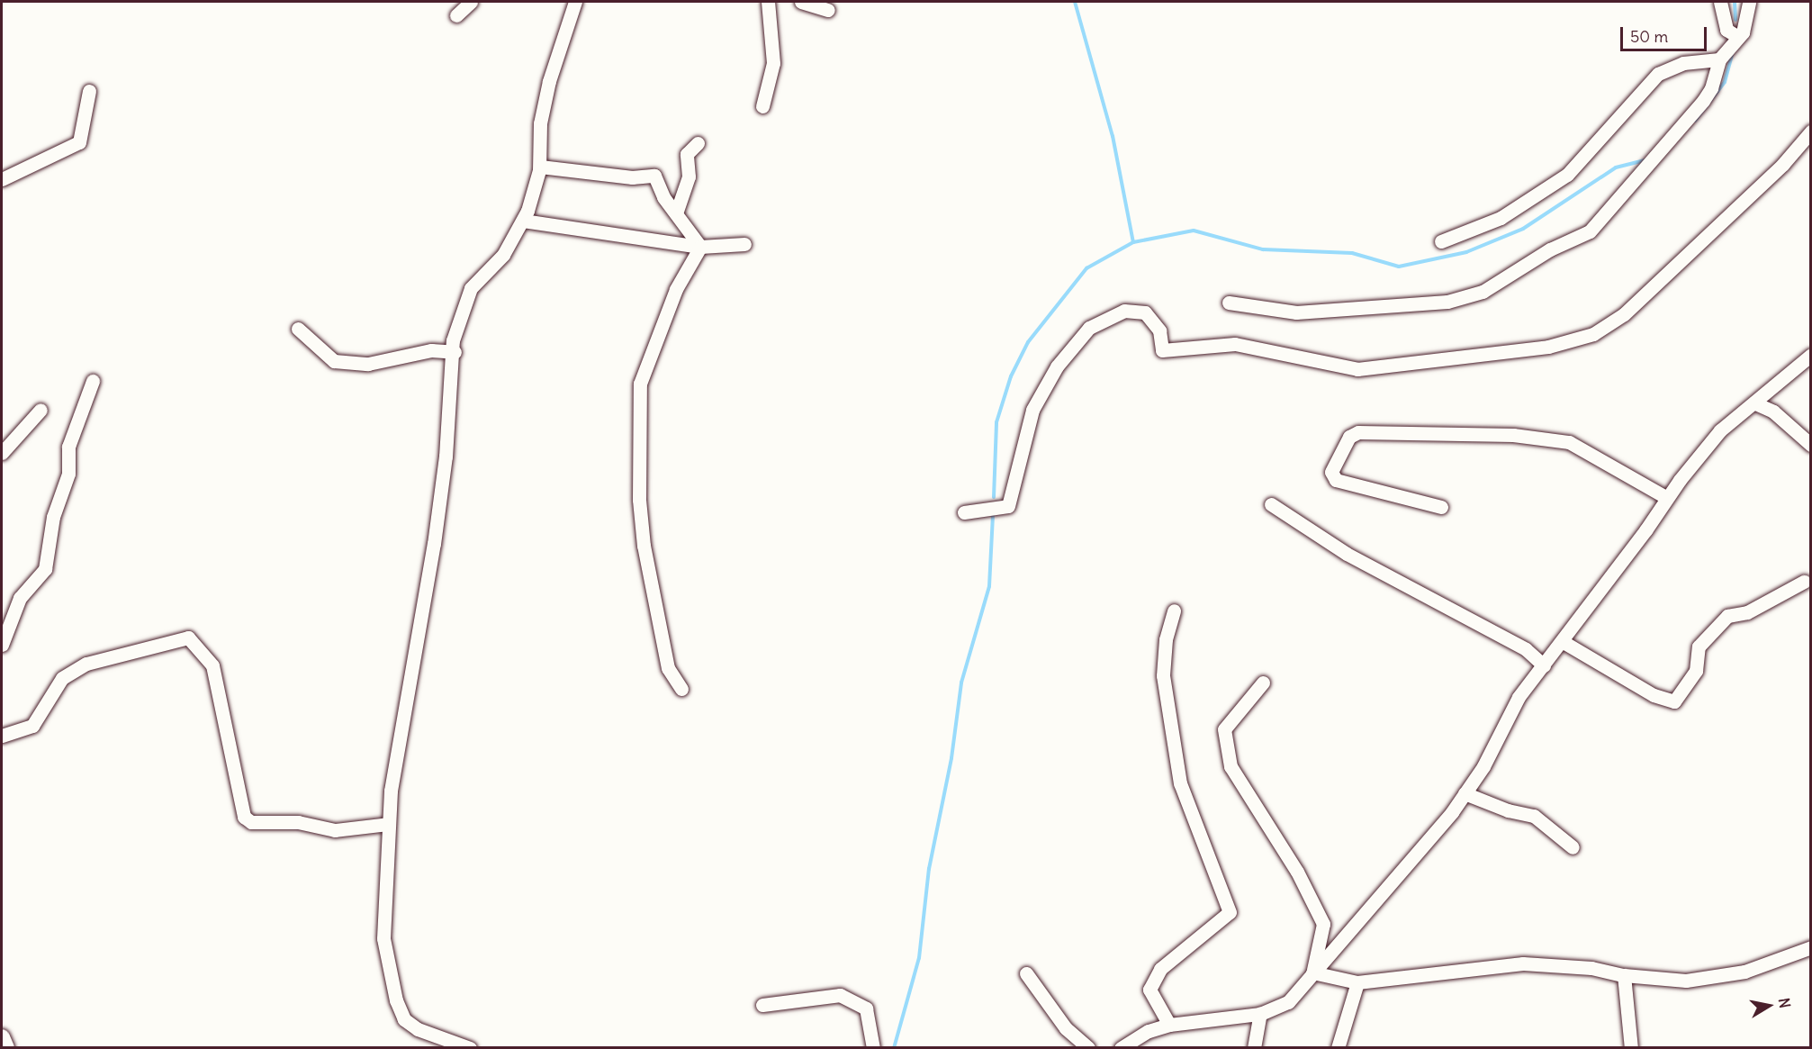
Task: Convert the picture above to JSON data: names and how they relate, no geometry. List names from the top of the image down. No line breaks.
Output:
{"scale_bar":"50 m","north":"right"}
